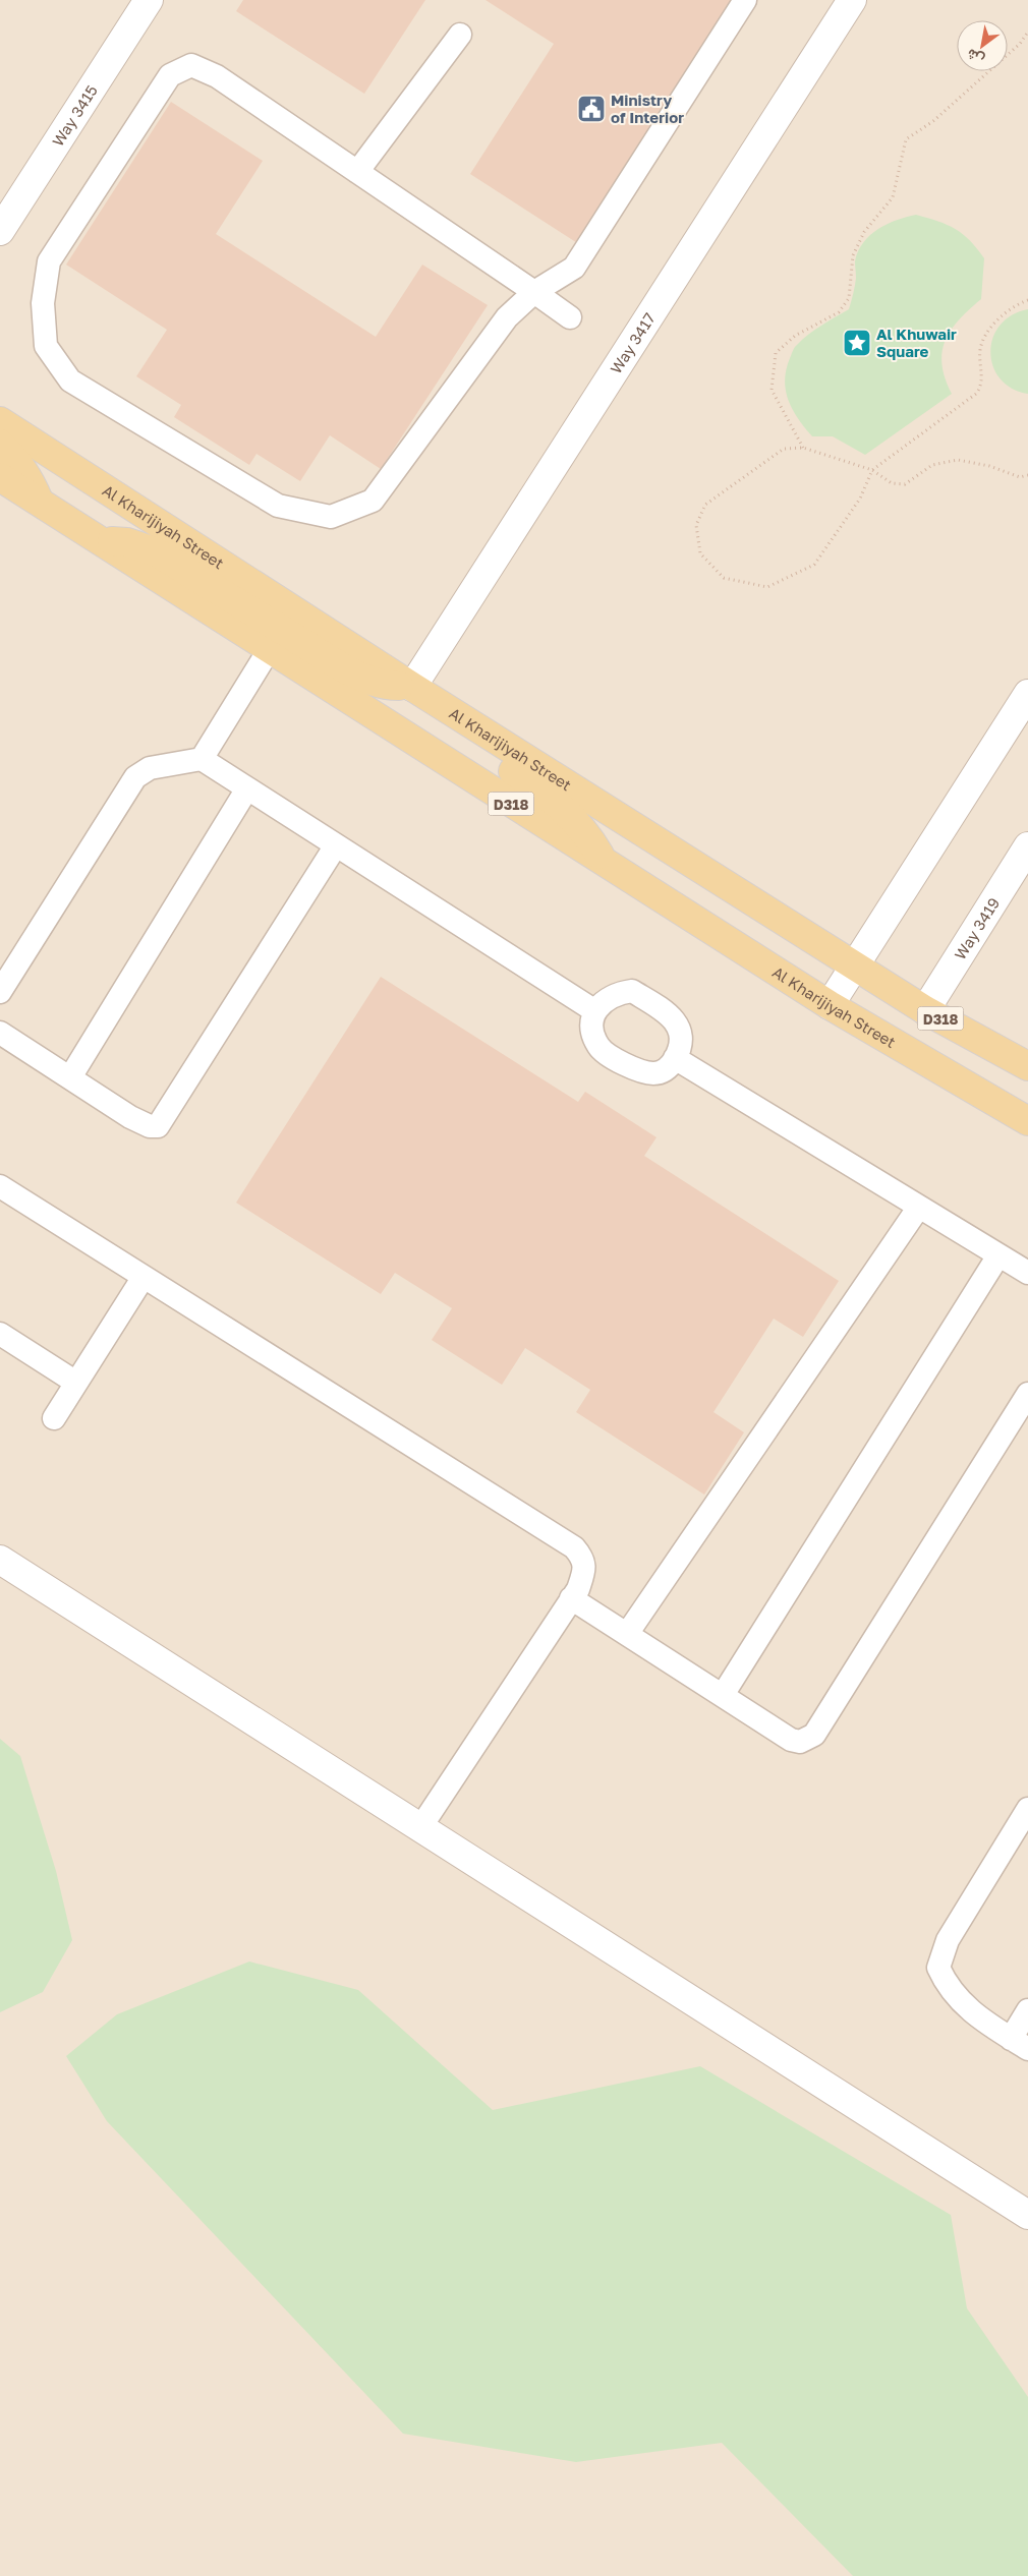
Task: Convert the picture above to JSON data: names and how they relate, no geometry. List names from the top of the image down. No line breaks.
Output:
{"streets":{"main road":["Al Kharijiyah Street","D318"],"street":["Way 3415","Way 3417","Way 3419"]},"crossings":[["Way 3417","Al Kharijiyah Street"],["Al Kharijiyah Street","Way 3419"]],"places":{"public building":["Ministry of Interior"],"place":["Al Khuwair Square"]},"north":"bottom left"}
